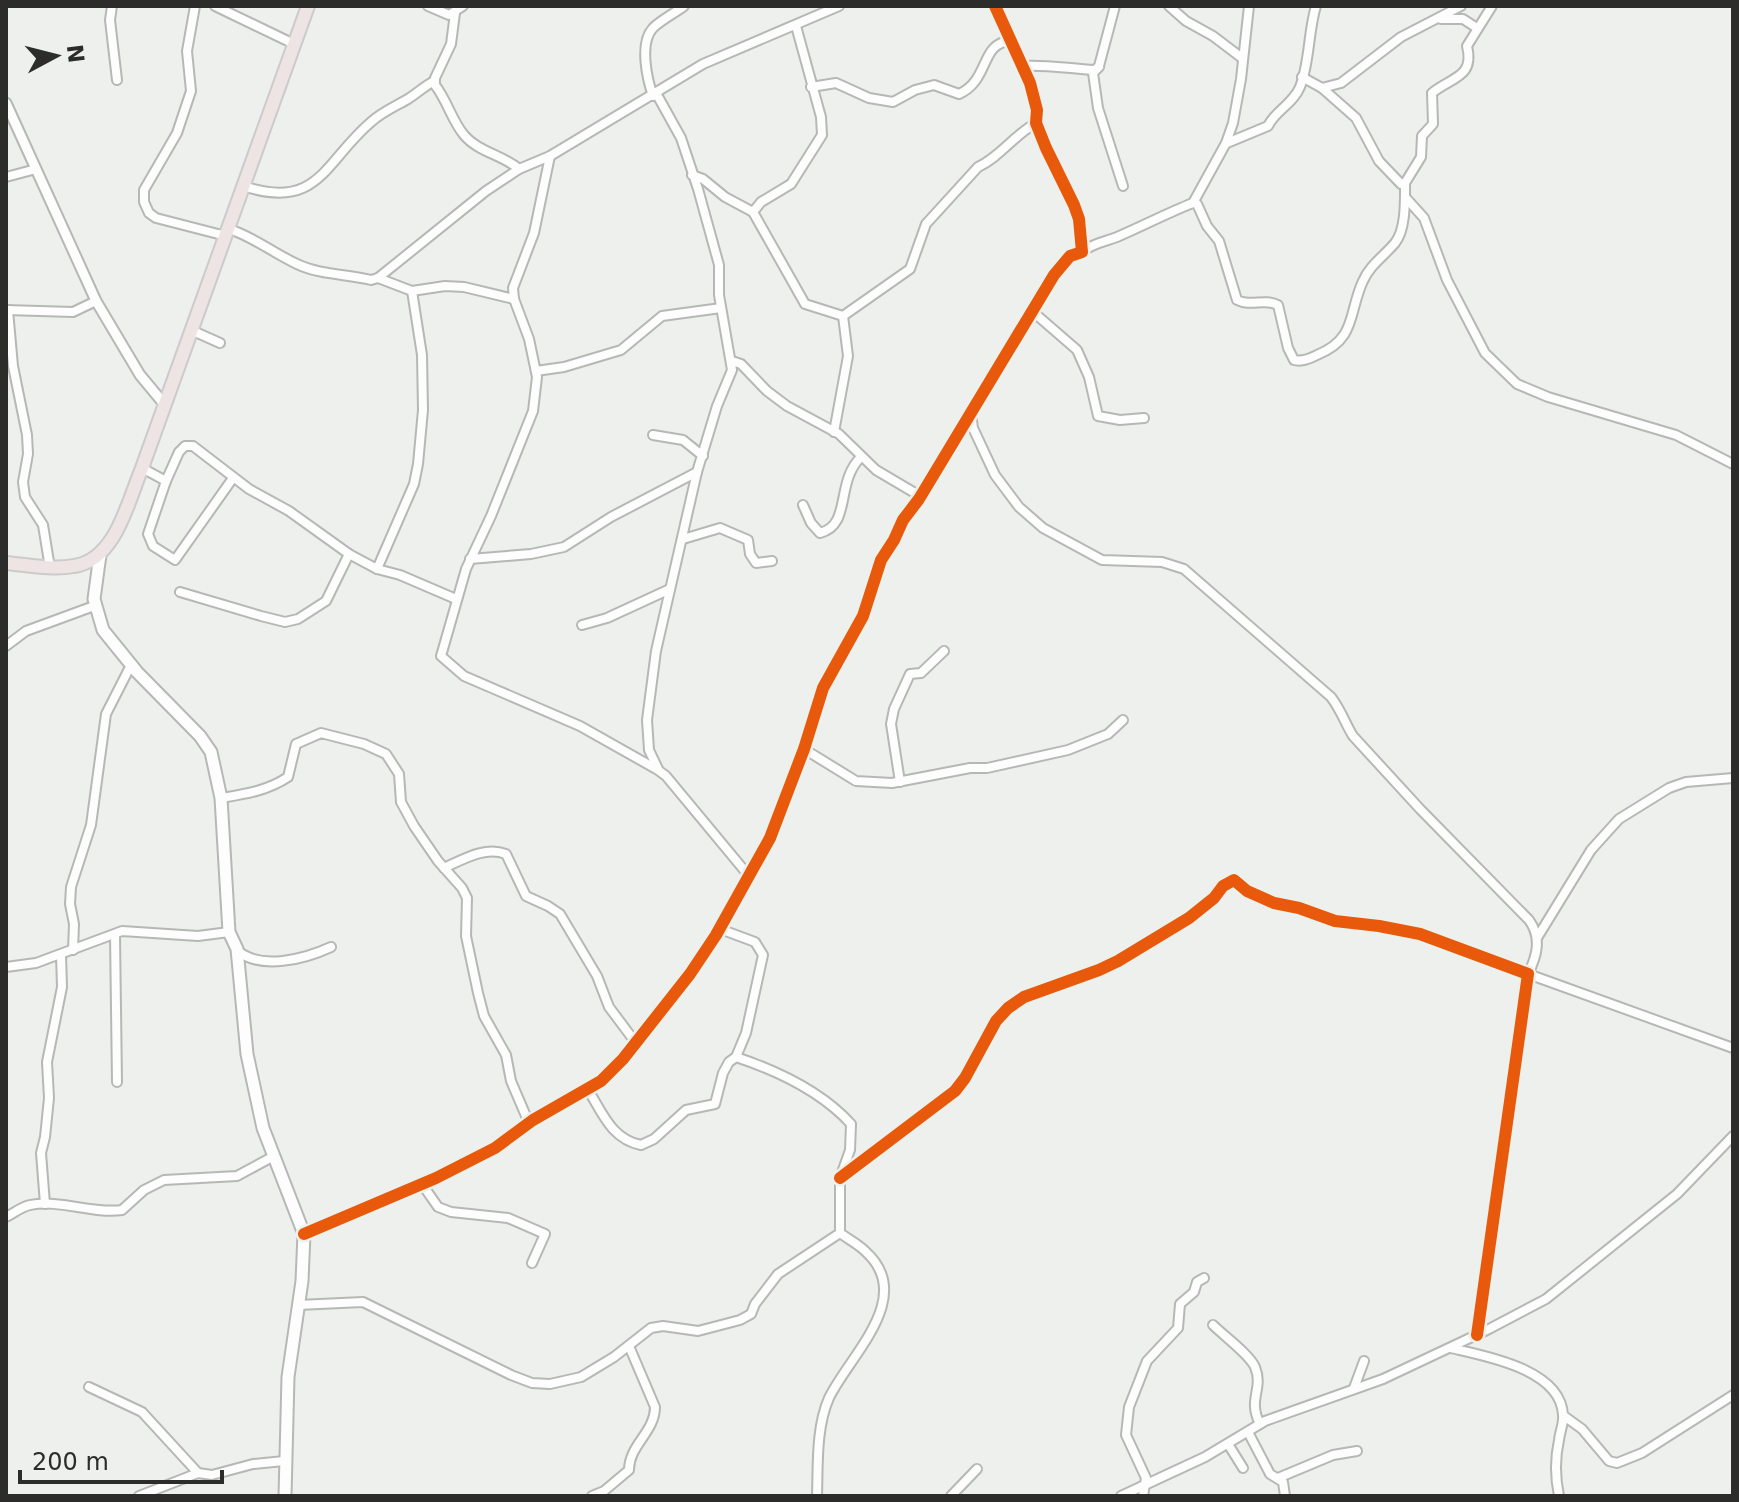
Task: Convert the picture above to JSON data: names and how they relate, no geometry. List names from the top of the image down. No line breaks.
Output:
{"scale_bar":"200 m","north":"right"}
